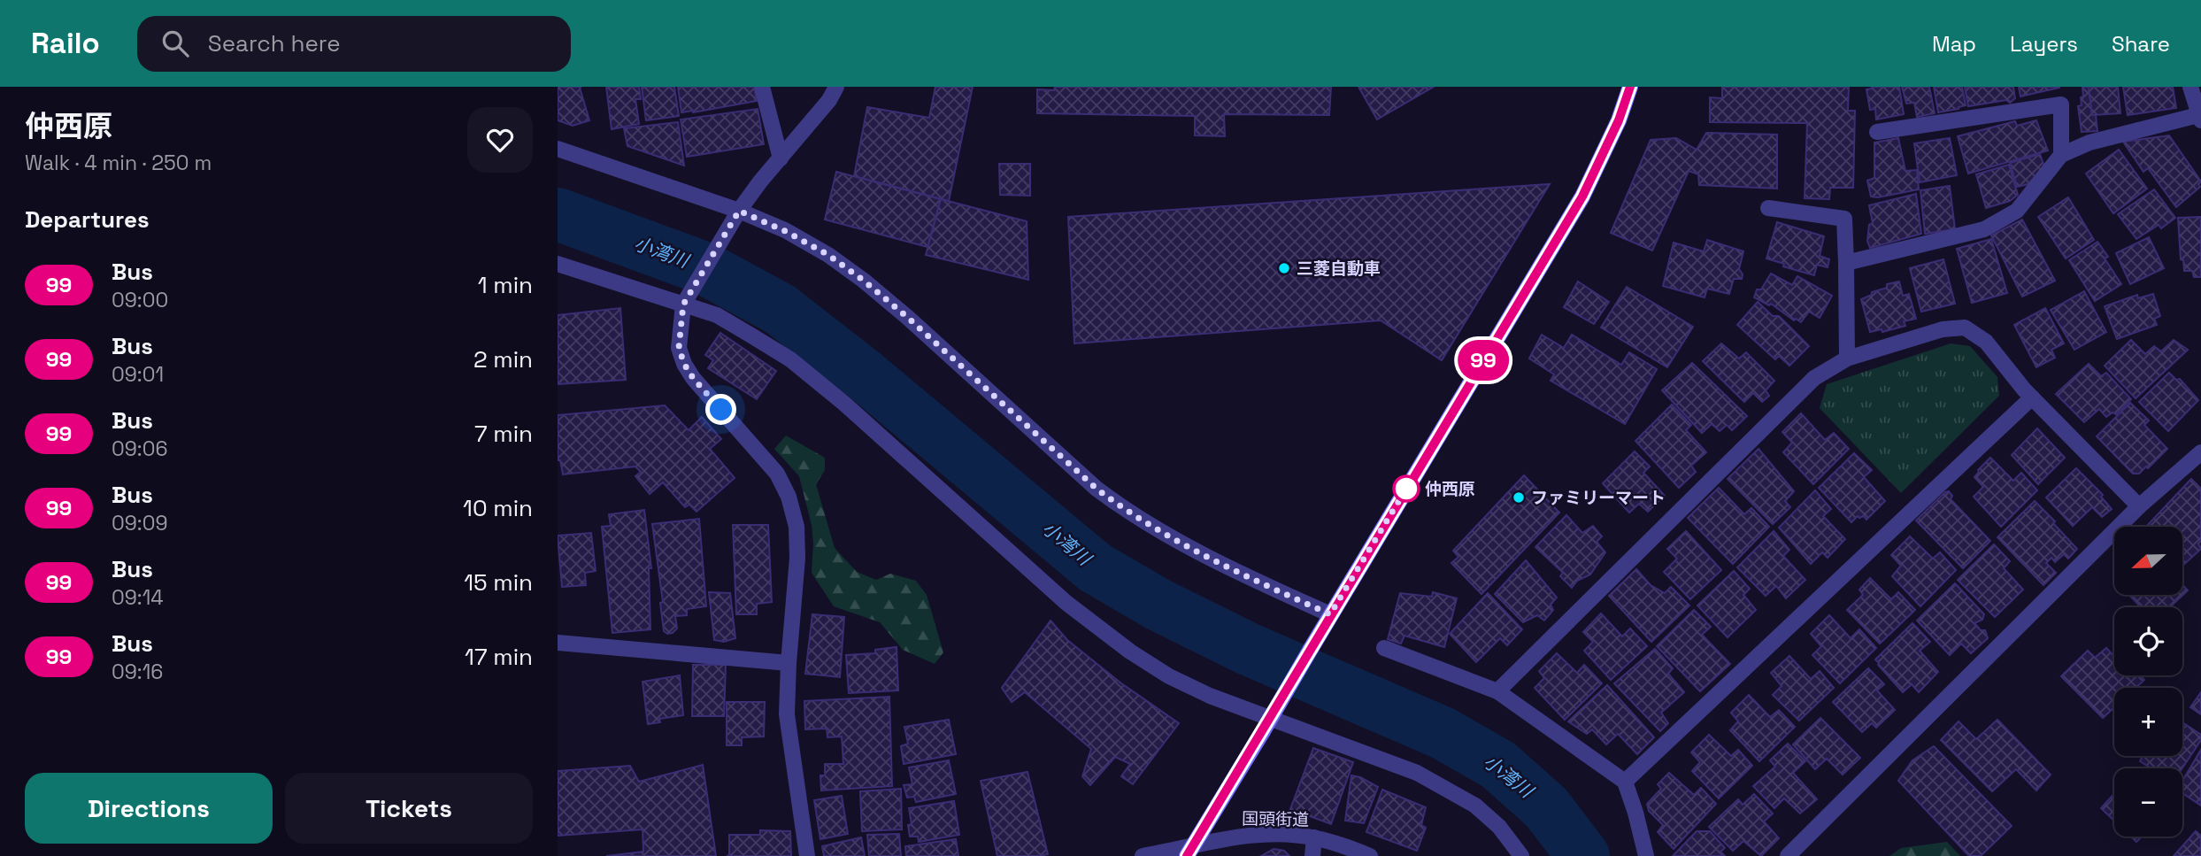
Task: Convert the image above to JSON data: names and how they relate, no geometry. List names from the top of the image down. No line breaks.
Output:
{"streets":{"street":["国頭街道"]},"water":["小湾川"],"places":["三菱自動車","仲西原","ファミリーマート"],"lines":["bus line 99"],"north":"left","page":{"header":"Railo","search":"Search here","nav":["Map","Layers","Share"],"heading":[["仲西原","Walk · 4 min · 250 m"],"Departures"],"on_map":"99","list":[{"mark":"99","name":"Bus","note":"09:00","value":"1 min"},{"mark":"99","name":"Bus","note":"09:01","value":"2 min"},{"mark":"99","name":"Bus","note":"09:06","value":"7 min"},{"mark":"99","name":"Bus","note":"09:09","value":"10 min"},{"mark":"99","name":"Bus","note":"09:14","value":"15 min"},{"mark":"99","name":"Bus","note":"09:16","value":"17 min"}],"map_buttons":["+","−"],"buttons":["Directions","Tickets"]}}
